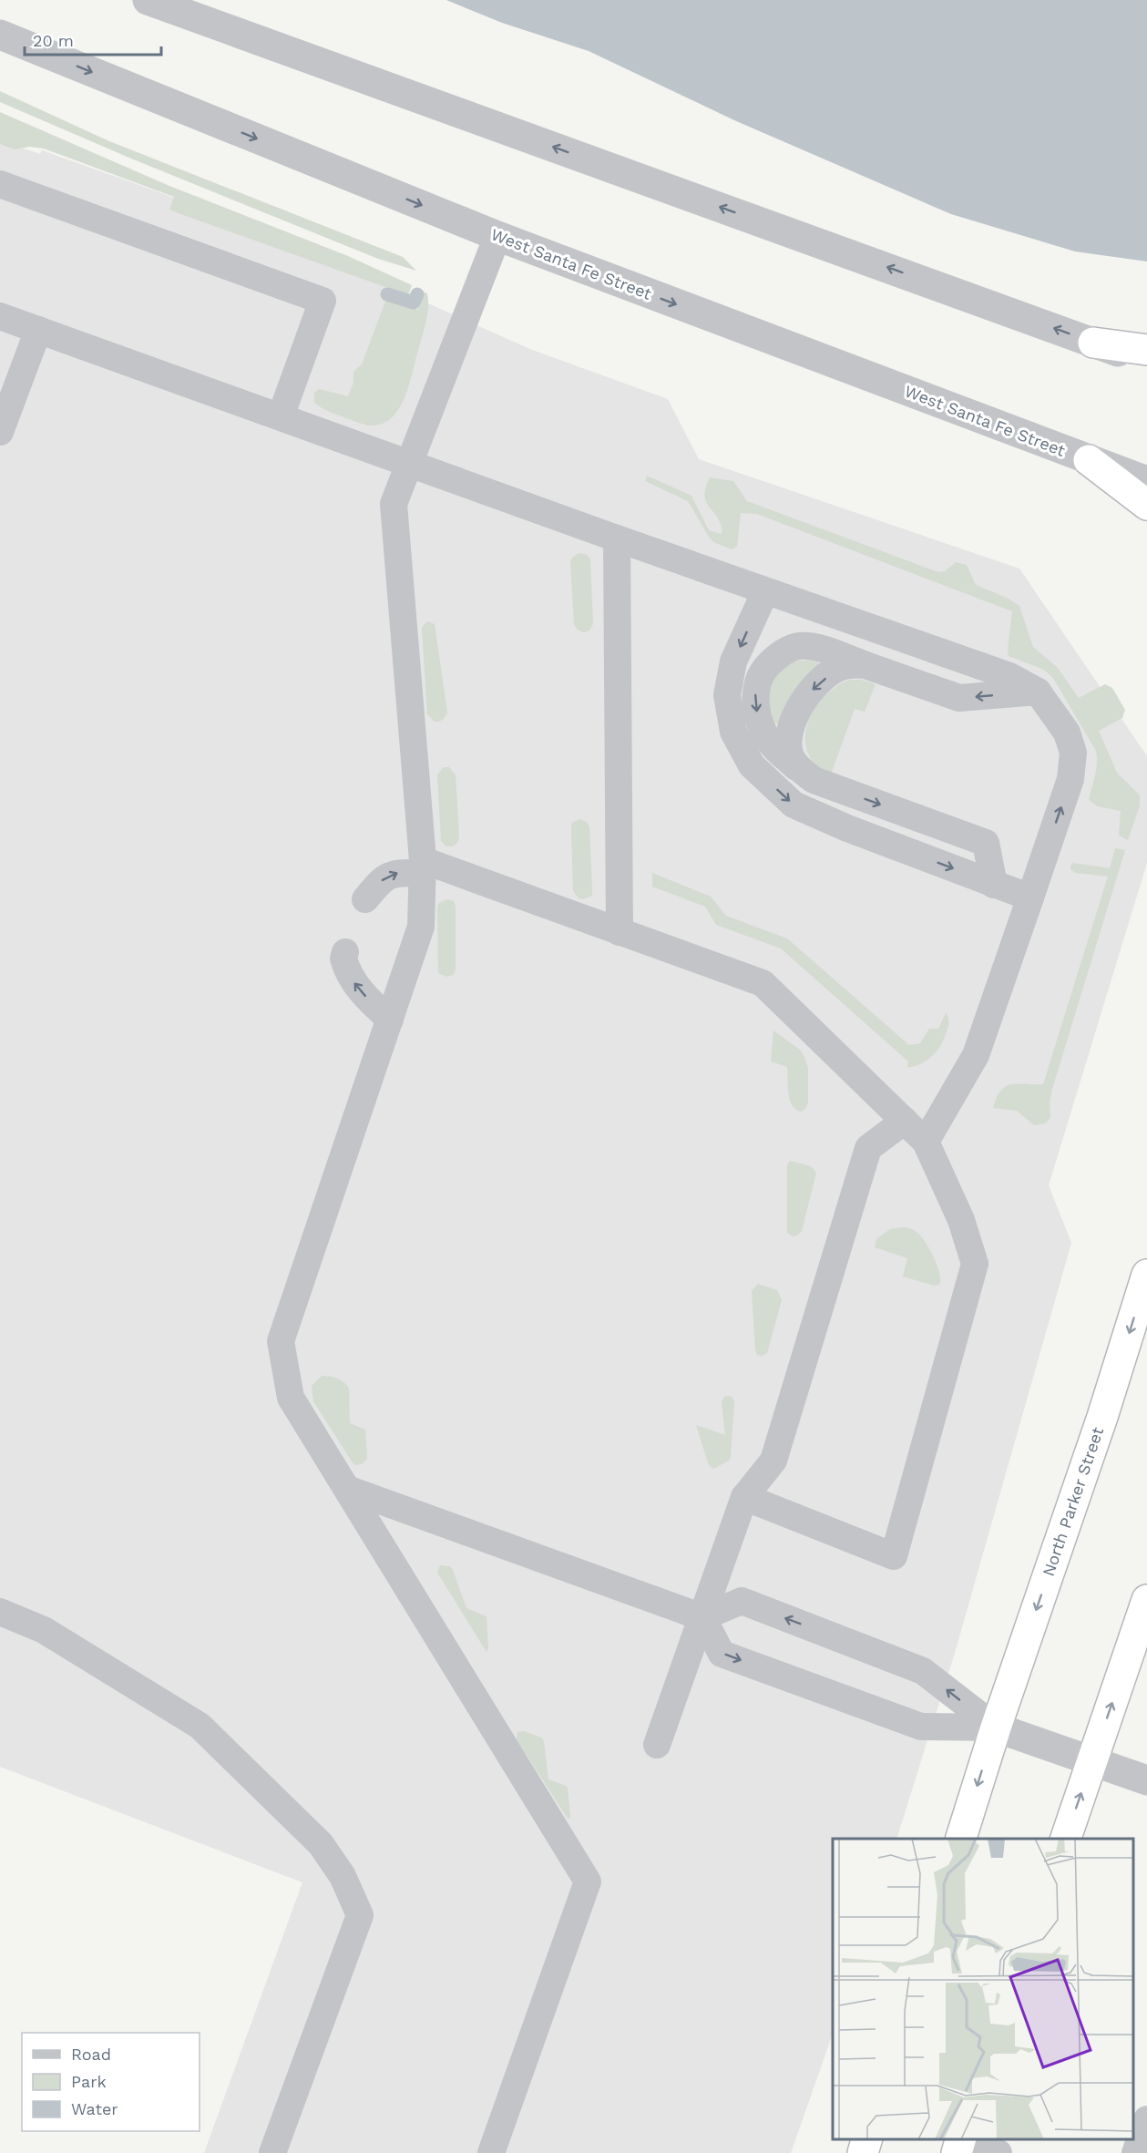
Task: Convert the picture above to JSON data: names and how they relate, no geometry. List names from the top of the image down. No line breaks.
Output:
{"streets":{"highway":["North Parker Street"],"street":["West Santa Fe Street"]},"legend":["Road","Park","Water"],"scale_bar":"20 m"}
